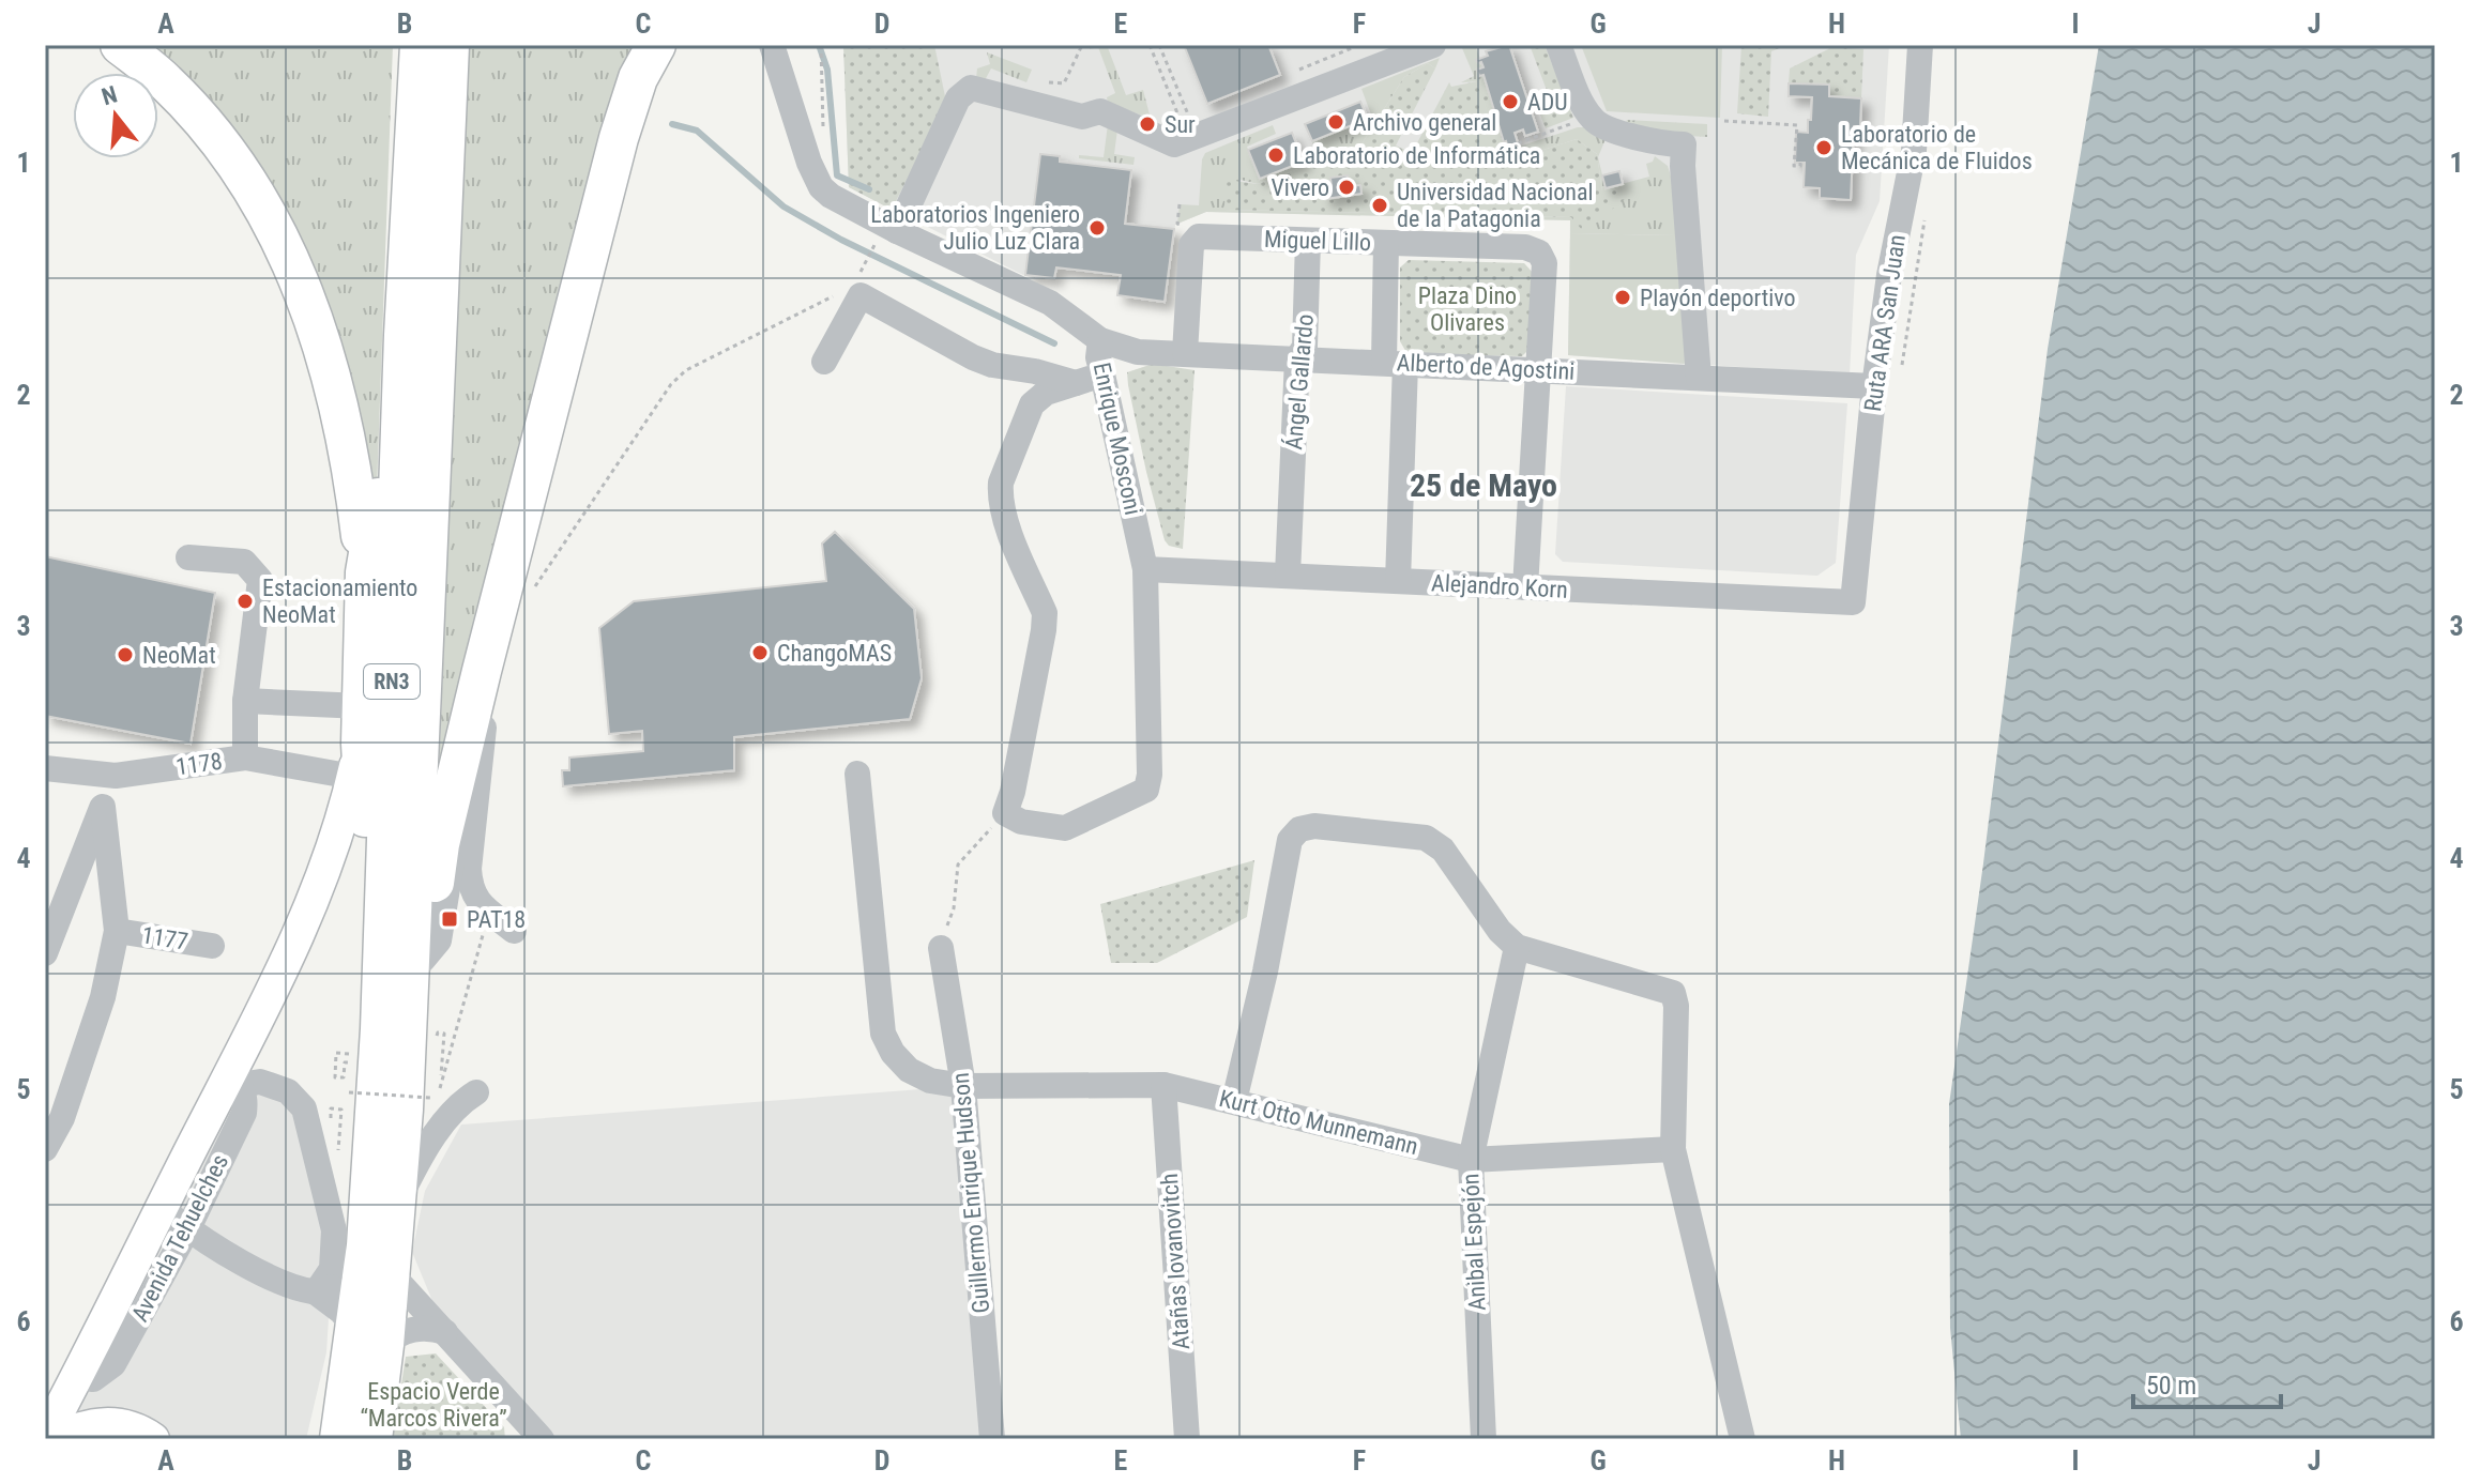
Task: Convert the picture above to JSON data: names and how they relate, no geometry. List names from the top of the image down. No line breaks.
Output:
{"streets":{"highway":["RN3"],"main road":["Avenida Tehuelches"],"street":["Miguel Lillo","Ruta ARA San Juan","Alberto de Agostini","Ángel Gallardo","Enrique Mosconi","Alejandro Korn","1178","1177","Kurt Otto Munnemann","Guillermo Enrique Hudson","Anibal Espejón","Atañas Iovanovitch"]},"crossings":[["Miguel Lillo","Alberto de Agostini"],["Miguel Lillo","Ángel Gallardo"],["Ruta ARA San Juan","Alberto de Agostini"],["Ruta ARA San Juan","Alejandro Korn"],["Alberto de Agostini","Ángel Gallardo"],["Alberto de Agostini","Enrique Mosconi"],["Ángel Gallardo","Alejandro Korn"],["Enrique Mosconi","Alejandro Korn"],["1178","Avenida Tehuelches"],["Kurt Otto Munnemann","Guillermo Enrique Hudson"],["Kurt Otto Munnemann","Anibal Espejón"],["Kurt Otto Munnemann","Atañas Iovanovitch"]],"districts":["25 de Mayo"],"parks":["Plaza Dino Olivares","Espacio Verde “Marcos Rivera”"],"places":{"other":["ADU","Archivo general","Sur","Laboratorio de Mecánica de Fluidos","Laboratorio de Informática","Vivero","Universidad Nacional de la Patagonia","Laboratorios Ingeniero Julio Luz Clara","Playón deportivo","Estacionamiento NeoMat","ChangoMAS","NeoMat"],"transit":["PAT18"]},"scale_bar":"50 m","north":"top","grid":{"columns":["A","B","C","D","E","F","G","H","I","J"],"rows":["1","2","3","4","5","6"]}}
